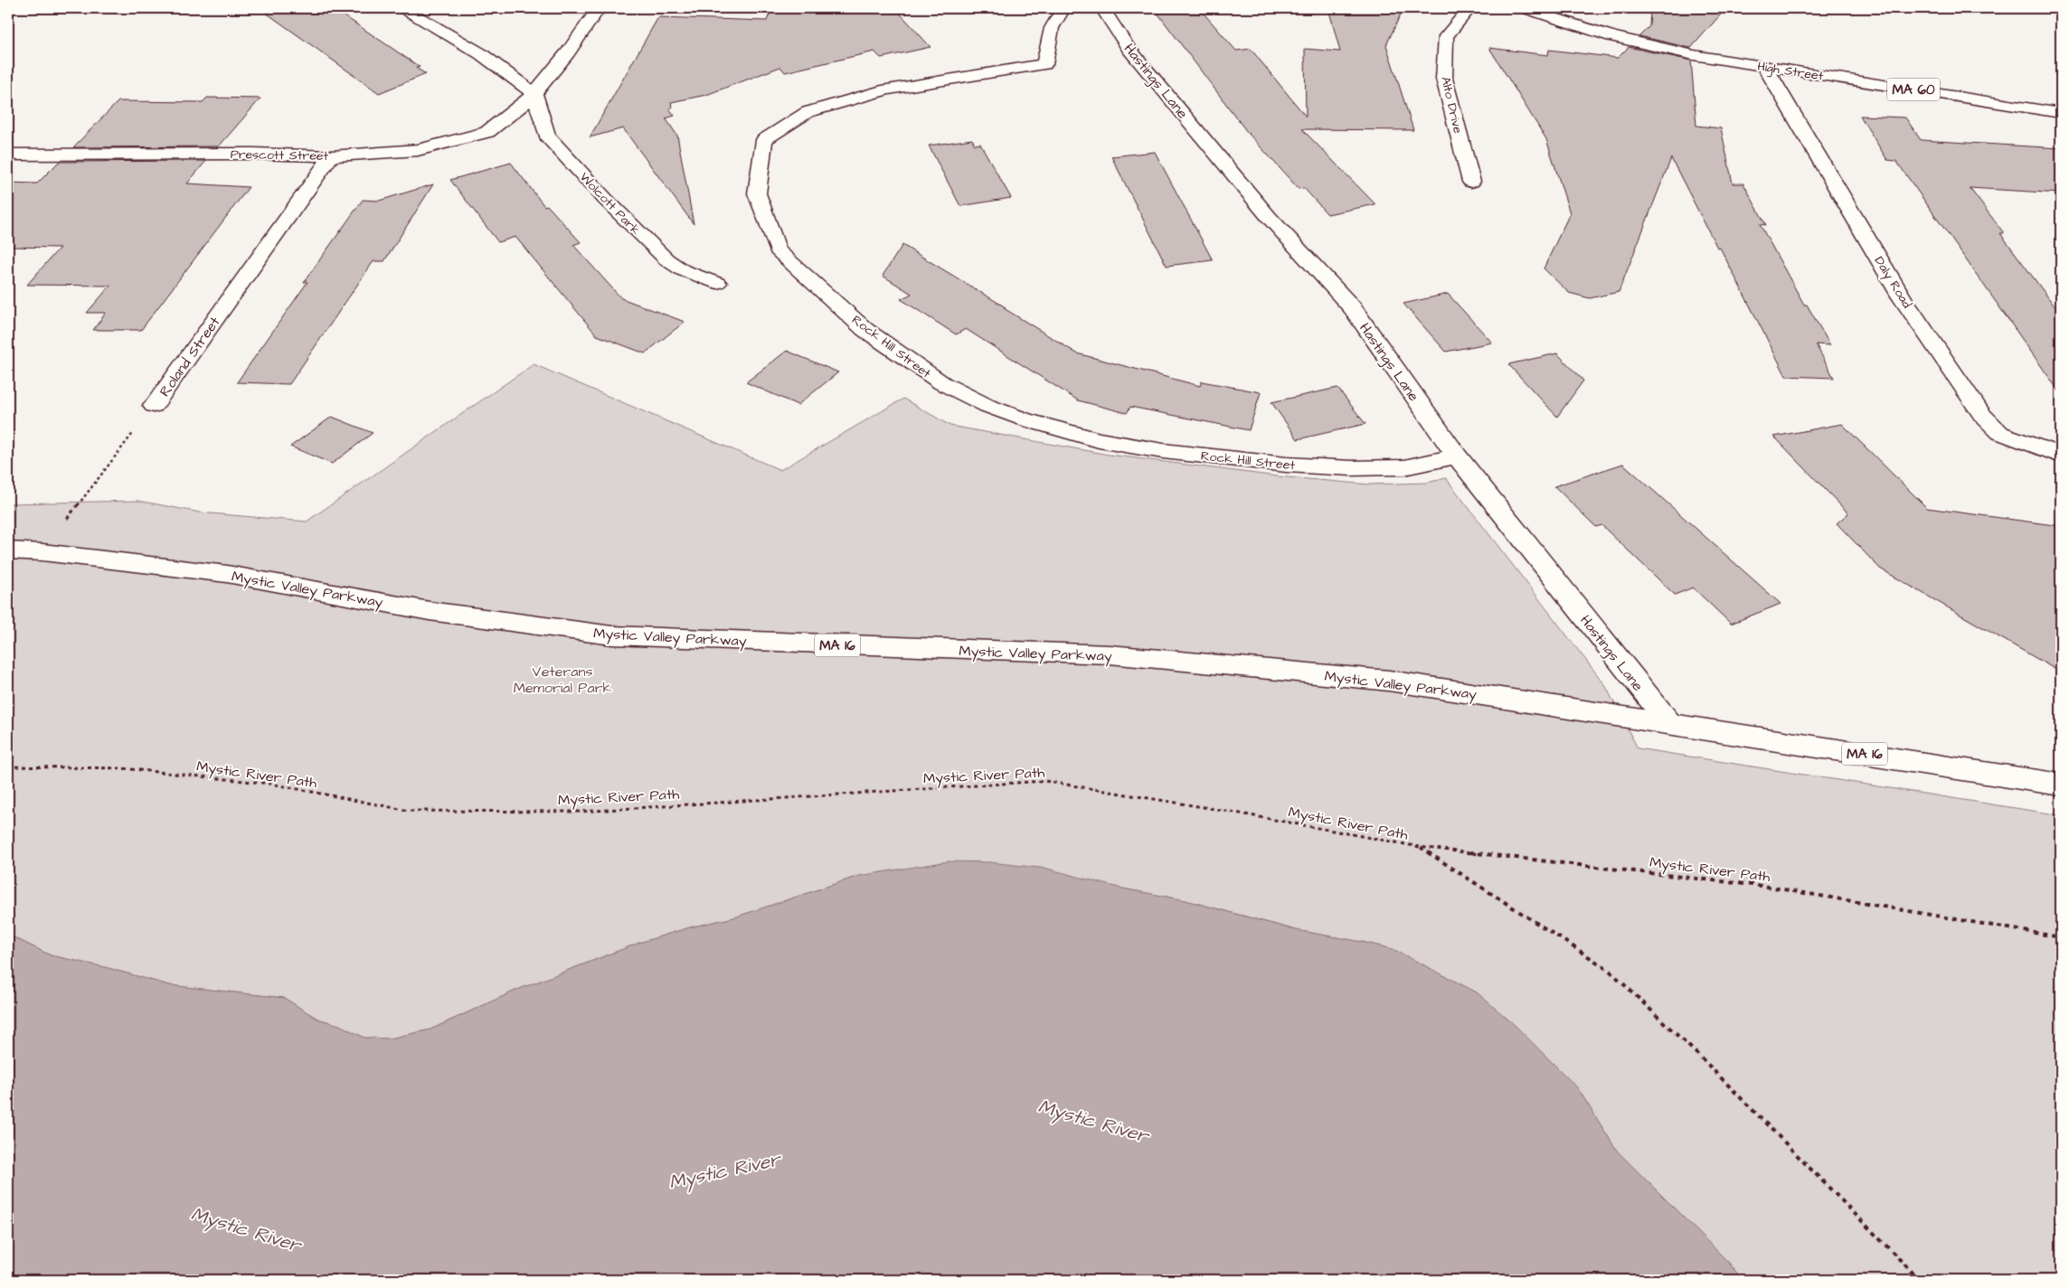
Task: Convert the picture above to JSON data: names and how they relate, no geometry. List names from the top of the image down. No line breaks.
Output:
{"streets":{"street":["High Street","Hastings Lane","MA 60","Alto Drive","Prescott Street","Wolcott Park","Daly Road","Rock Hill Street","Roland Street","Mystic Valley Parkway","MA 16"],"path":["Mystic River Path"]},"crossings":[["High Street","Daly Road"],["Hastings Lane","Rock Hill Street"],["Hastings Lane","Mystic Valley Parkway"],["Prescott Street","Wolcott Park"],["Prescott Street","Roland Street"],["Roland Street","Mystic Valley Parkway"]],"water":["Mystic River"],"parks":["Veterans Memorial Park"]}
